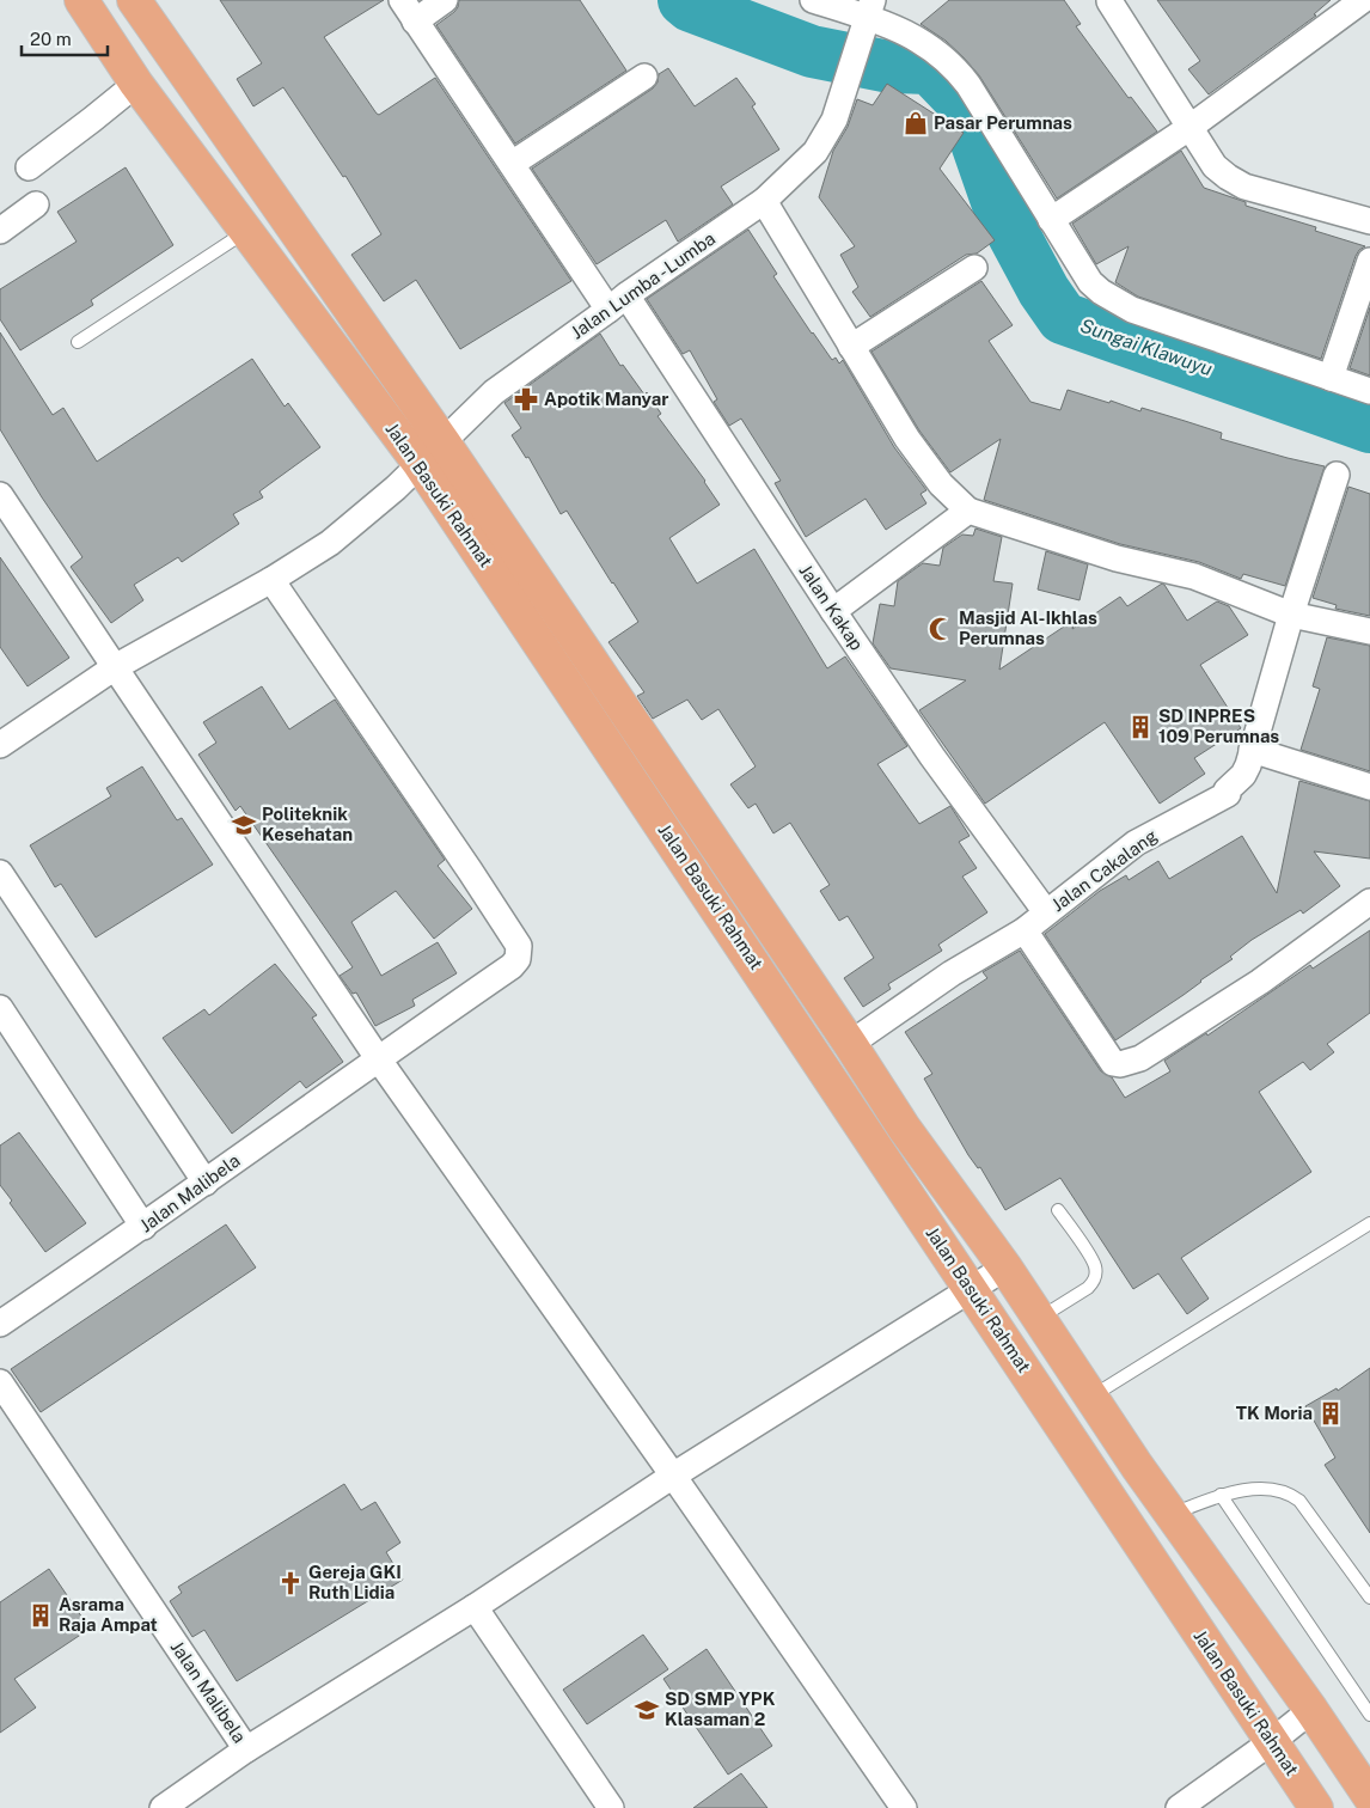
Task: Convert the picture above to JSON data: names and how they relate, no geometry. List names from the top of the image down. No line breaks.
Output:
{"streets":{"highway":["Jalan Basuki Rahmat"],"street":["Jalan Lumba - Lumba","Jalan Kakap","Jalan Cakalang","Jalan Malibela"]},"crossings":[["Jalan Lumba - Lumba","Jalan Basuki Rahmat"],["Jalan Lumba - Lumba","Jalan Kakap"],["Jalan Lumba - Lumba","Jalan Malibela"],["Jalan Basuki Rahmat","Jalan Cakalang"],["Jalan Basuki Rahmat","Jalan Malibela"],["Jalan Kakap","Jalan Cakalang"]],"water":["Sungai Klawuyu"],"places":{"shop":["Pasar Perumnas"],"pharmacy":["Apotik Manyar"],"mosque":["Masjid Al-Ikhlas Perumnas"],"building":["SD INPRES 109 Perumnas","TK Moria","Asrama Raja Ampat"],"school or university":["Politeknik Kesehatan","SD SMP YPK Klasaman 2"],"church":["Gereja GKI Ruth Lidia"]},"scale_bar":"20 m"}
